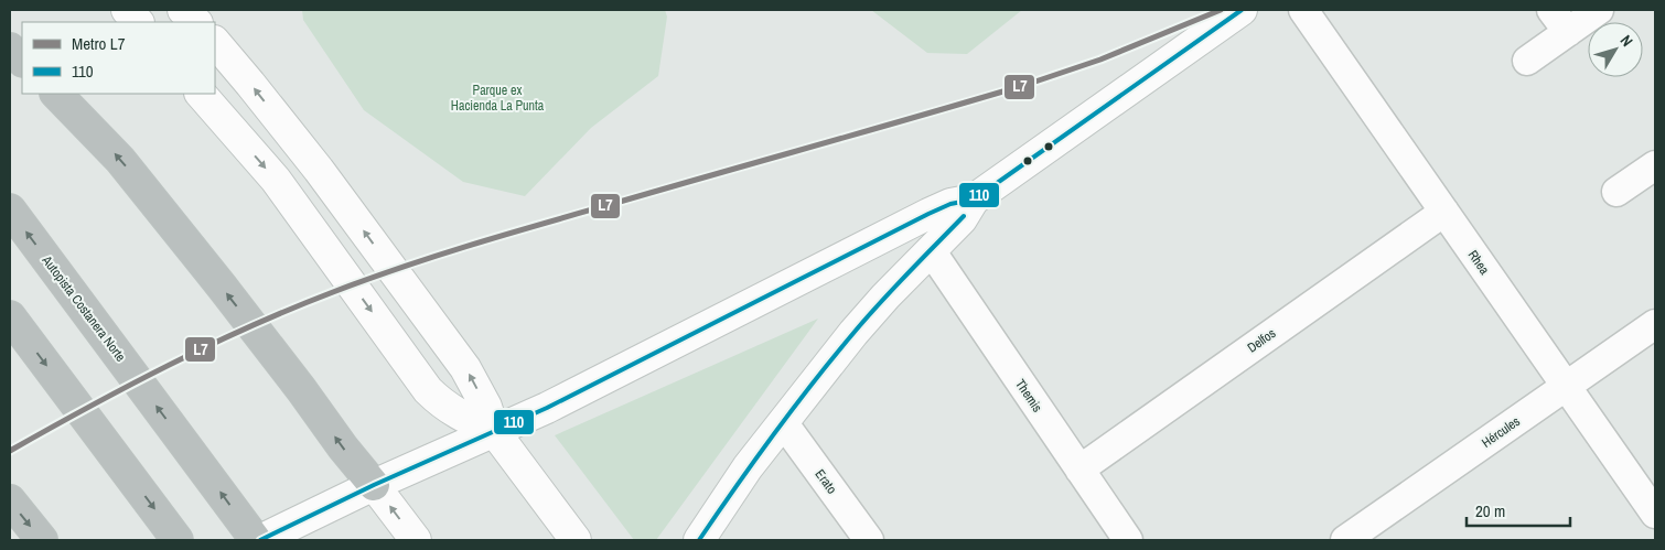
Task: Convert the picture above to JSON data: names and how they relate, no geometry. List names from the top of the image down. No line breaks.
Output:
{"streets":{"highway":["Autopista Costanera Norte"],"street":["Rhea","Delfos","Themis","Hércules","Erato"]},"crossings":[["Rhea","Delfos"],["Rhea","Hércules"],["Delfos","Themis"]],"parks":["Parque ex Hacienda La Punta"],"lines":["metro line L7","transit line 110"],"legend":["Metro L7","110"],"scale_bar":"20 m","north":"top right"}
